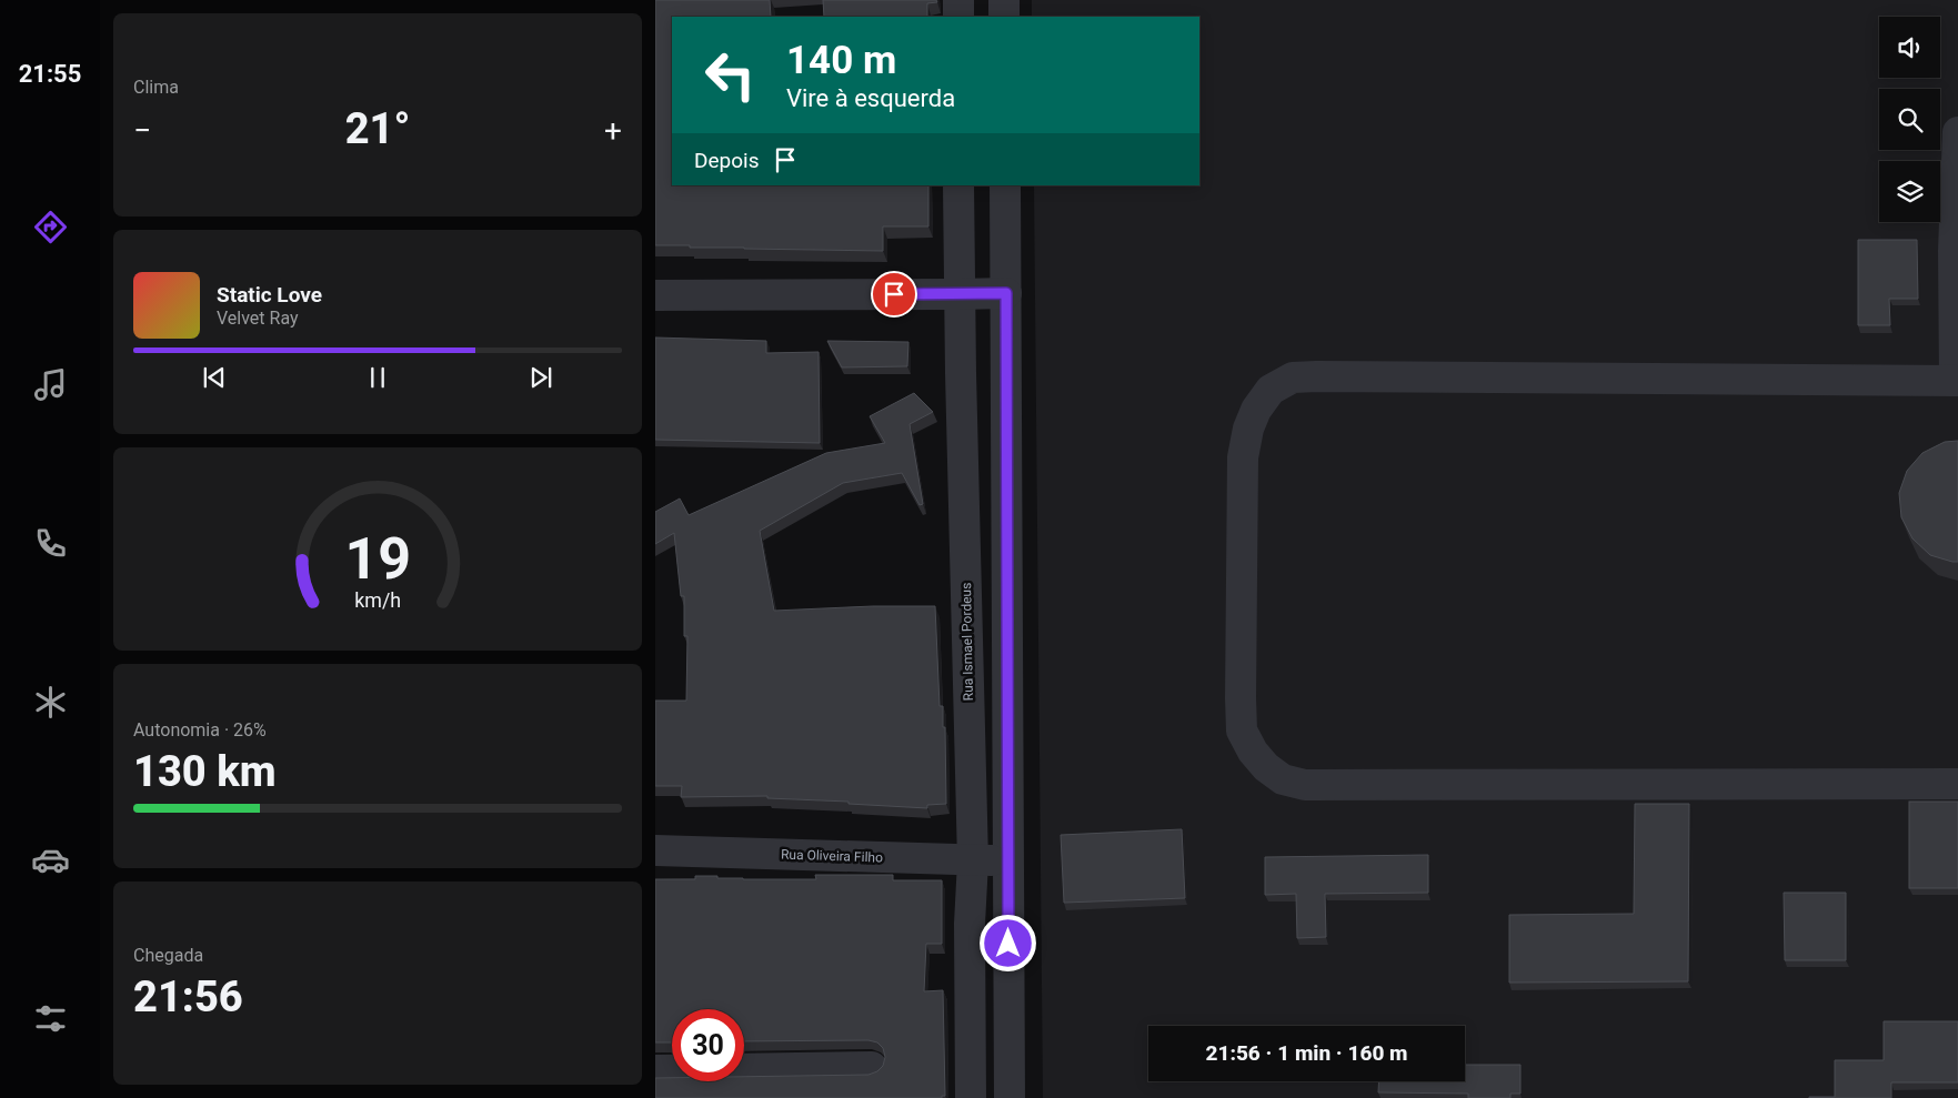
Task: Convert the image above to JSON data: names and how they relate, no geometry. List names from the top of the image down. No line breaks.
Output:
{"streets":{"street":["Rua Ismael Pordeus","Rua Oliveira Filho"]},"crossings":[["Rua Ismael Pordeus","Rua Oliveira Filho"]],"page":{"tabs":"21:55","tile":["Clima",["Autonomia · 26%","130 km"],["Chegada","21:56"]],"turn":["140 m","Vire à esquerda"],"heat":["−","21°","+"],"then":"Depois","song":["Static Love","Velvet Ray"],"limit":"30","trip":"21:56 · 1 min · 160 m","gauge":["19","km/h"]}}
